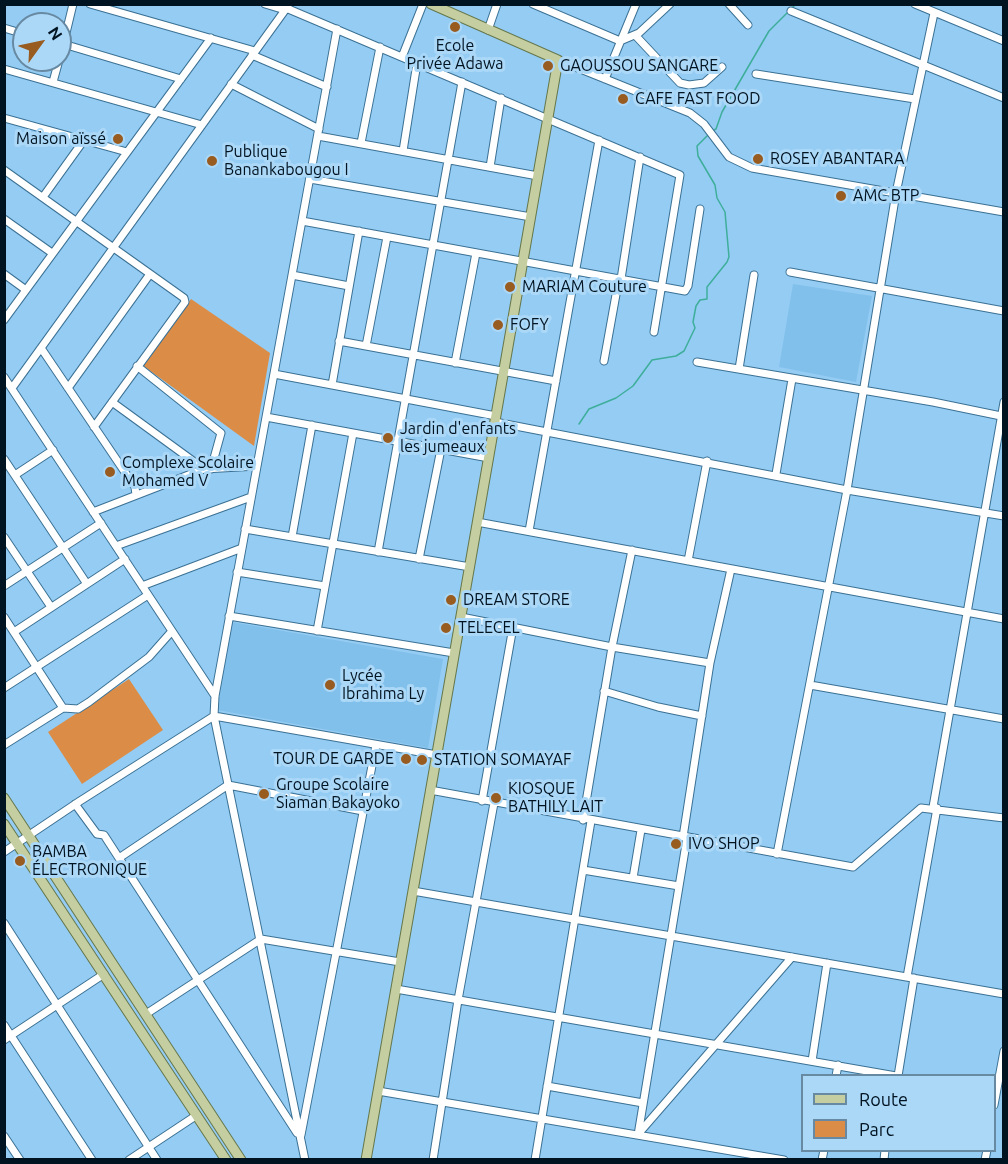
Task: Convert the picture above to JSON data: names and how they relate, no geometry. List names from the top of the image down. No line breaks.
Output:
{"places":["Ecole Privée Adawa","GAOUSSOU SANGARE","CAFE FAST FOOD","Maison aïssé","ROSEY ABANTARA","Publique Banankabougou I","AMC BTP","MARIAM Couture","FOFY","Jardin d'enfants les jumeaux","Complexe Scolaire Mohamed V","DREAM STORE","TELECEL","Lycée Ibrahima Ly","TOUR DE GARDE","STATION SOMAYAF","Groupe Scolaire Siaman Bakayoko","KIOSQUE BATHILY LAIT","IVO SHOP","BAMBA ÉLECTRONIQUE"],"legend":["Route","Parc"],"north":"top right"}
